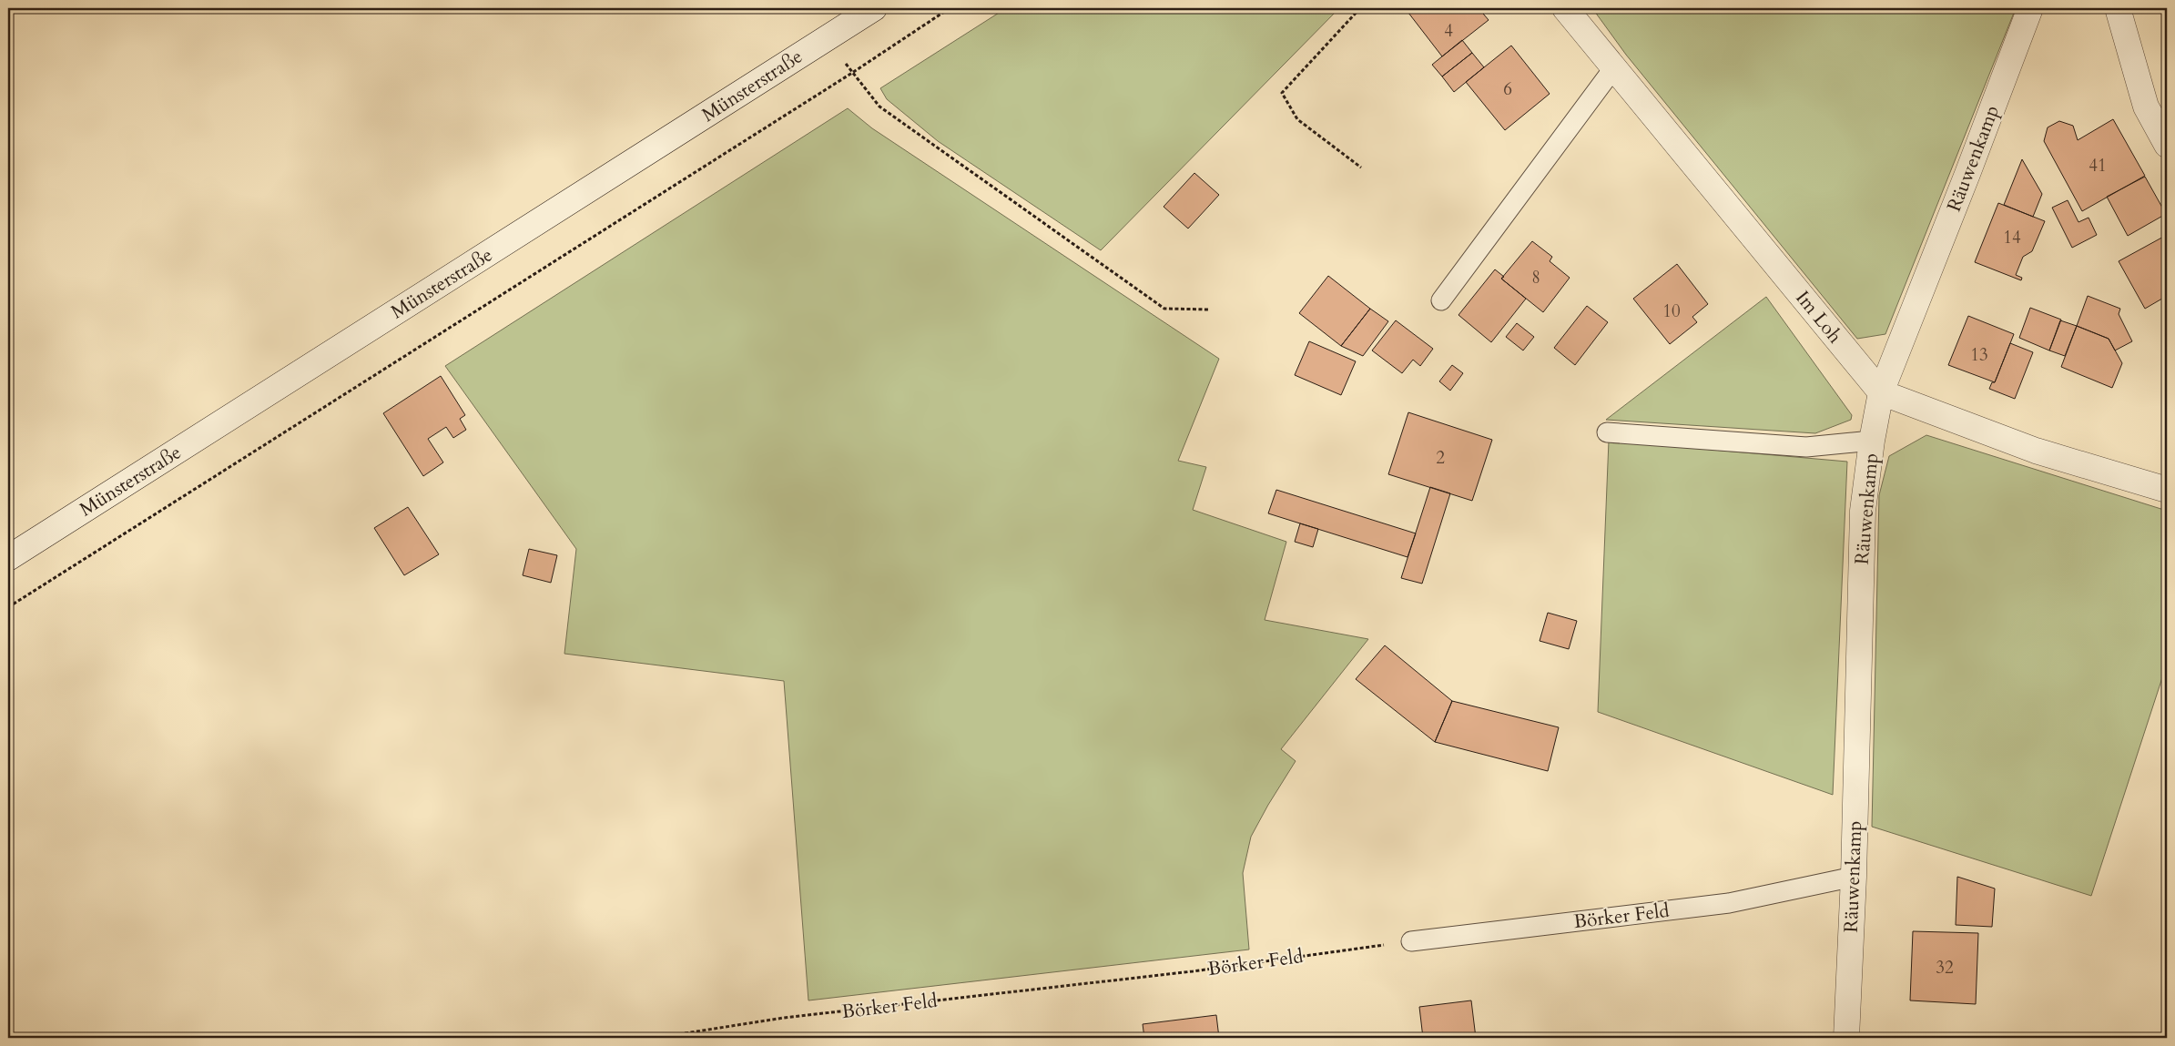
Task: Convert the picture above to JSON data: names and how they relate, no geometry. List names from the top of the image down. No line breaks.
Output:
{"streets":{"street":["Münsterstraße","Räuwenkamp","Im Loh"],"lane":["Börker Feld"]},"crossings":[["Räuwenkamp","Im Loh"],["Räuwenkamp","Börker Feld"]],"house_numbers":["4","6","41","14","8","10","13","2","32"]}
